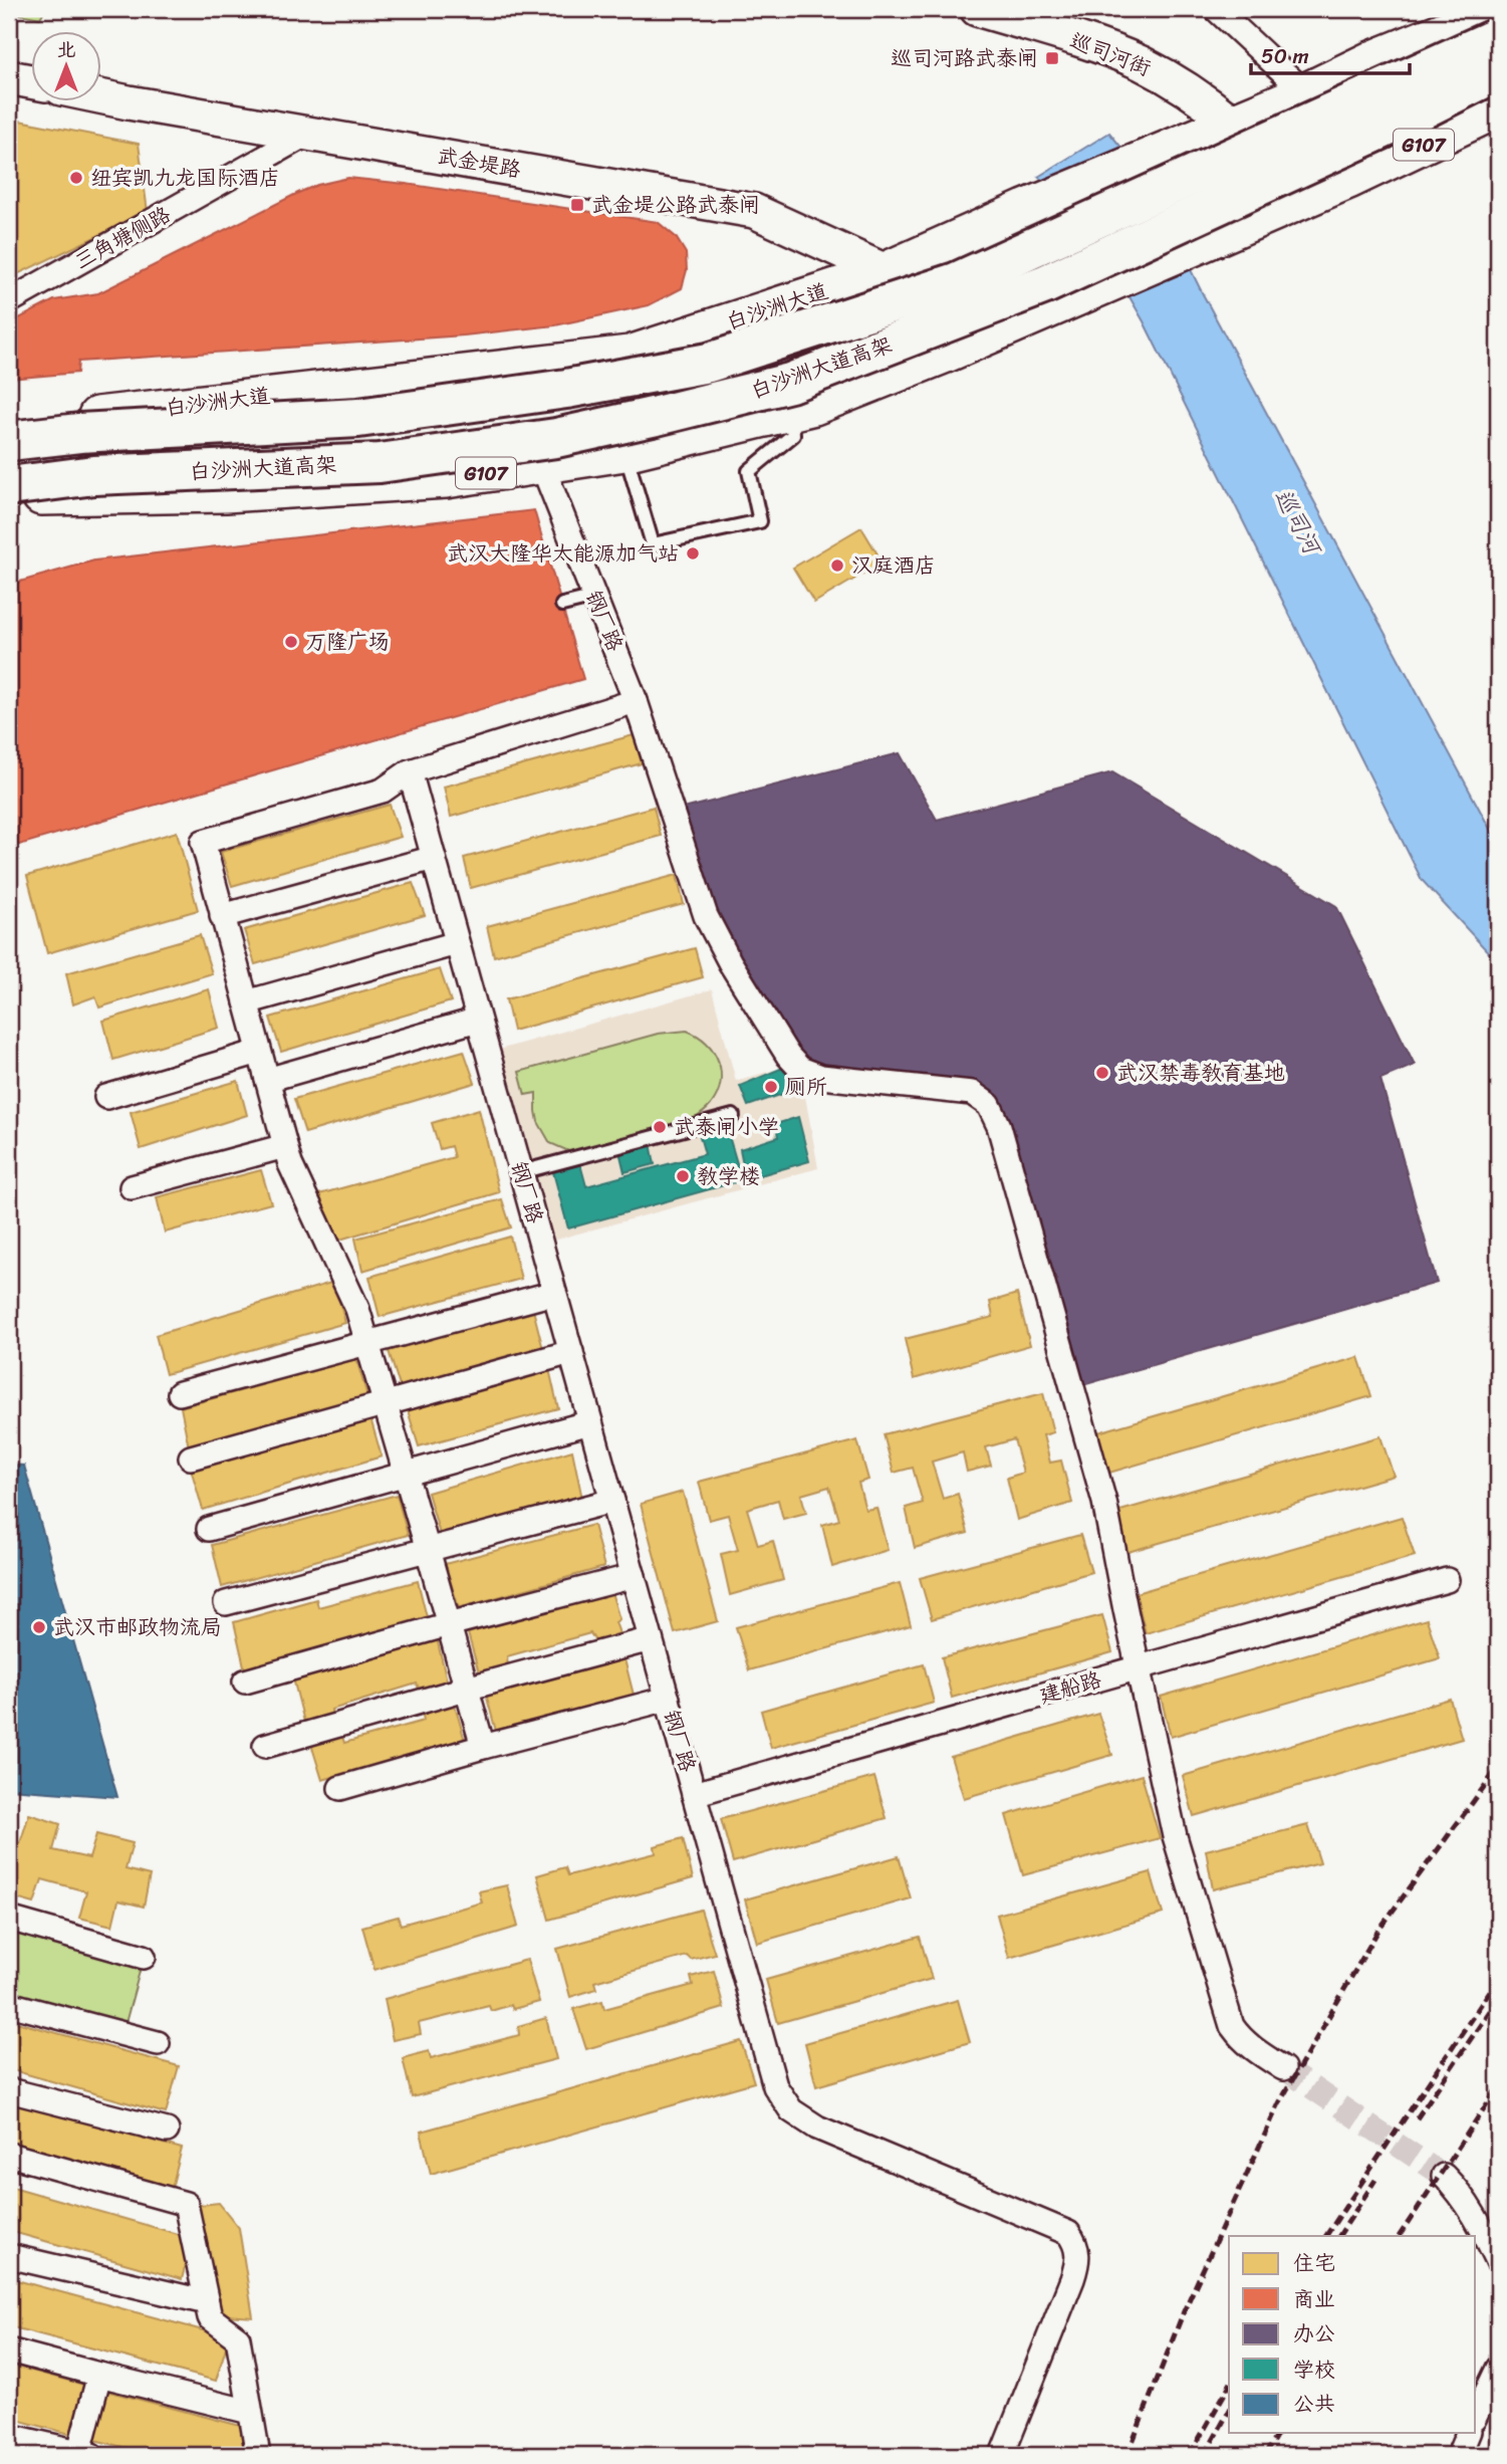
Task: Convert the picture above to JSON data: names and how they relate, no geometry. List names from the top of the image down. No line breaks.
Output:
{"streets":{"highway":["白沙洲大道高架"],"main road":["G107","白沙洲大道"],"street":["巡司河街","武金堤路","三角塘侧路","钢厂路","建船路"]},"crossings":[["巡司河街","白沙洲大道"],["G107","钢厂路"],["武金堤路","三角塘侧路"],["武金堤路","白沙洲大道"],["钢厂路","建船路"]],"water":["巡司河"],"places":{"transit":["巡司河路武泰闸","武金堤公路武泰闸"],"other":["纽宾凯九龙国际酒店","武汉大隆华太能源加气站","汉庭酒店","万隆广场","武汉禁毒教育基地","厕所","武泰闸小学","教学楼","武汉市邮政物流局"]},"legend":["住宅","商业","办公","学校","公共"],"scale_bar":"50 m","north":"top"}
